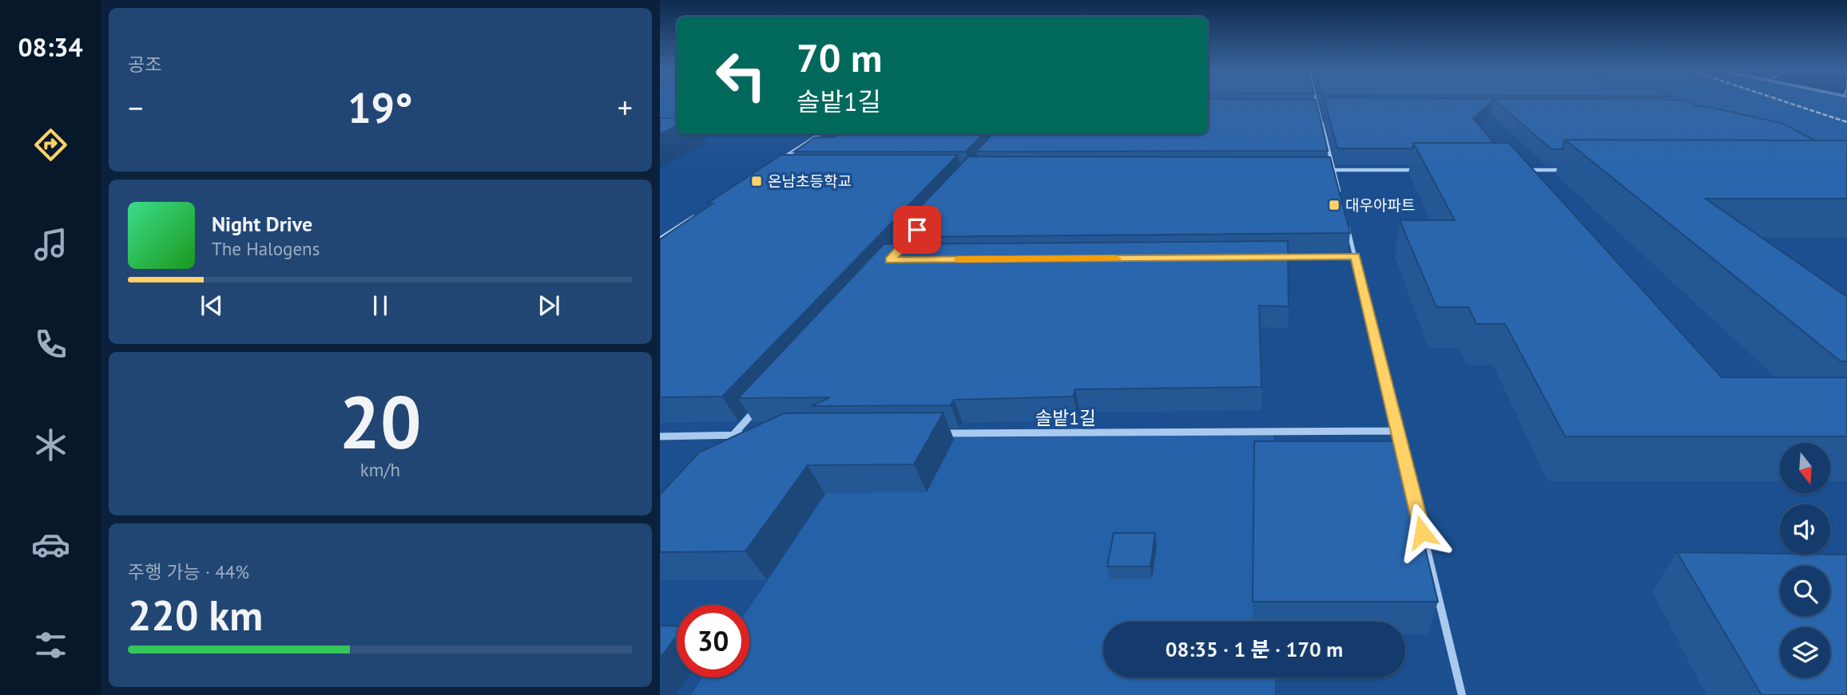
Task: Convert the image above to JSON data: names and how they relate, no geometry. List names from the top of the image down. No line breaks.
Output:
{"streets":{"street":["솔밭1길"]},"places":{"transit":["온남초등학교","대우아파트"]},"north":"bottom","page":{"tabs":"08:34","tile":["공조",["20","km/h"],["주행 가능 · 44%","220 km"]],"turn":["70 m","솔밭1길"],"heat":["−","19°","+"],"song":["Night Drive","The Halogens"],"limit":"30","trip":"08:35 · 1 분 · 170 m"}}
